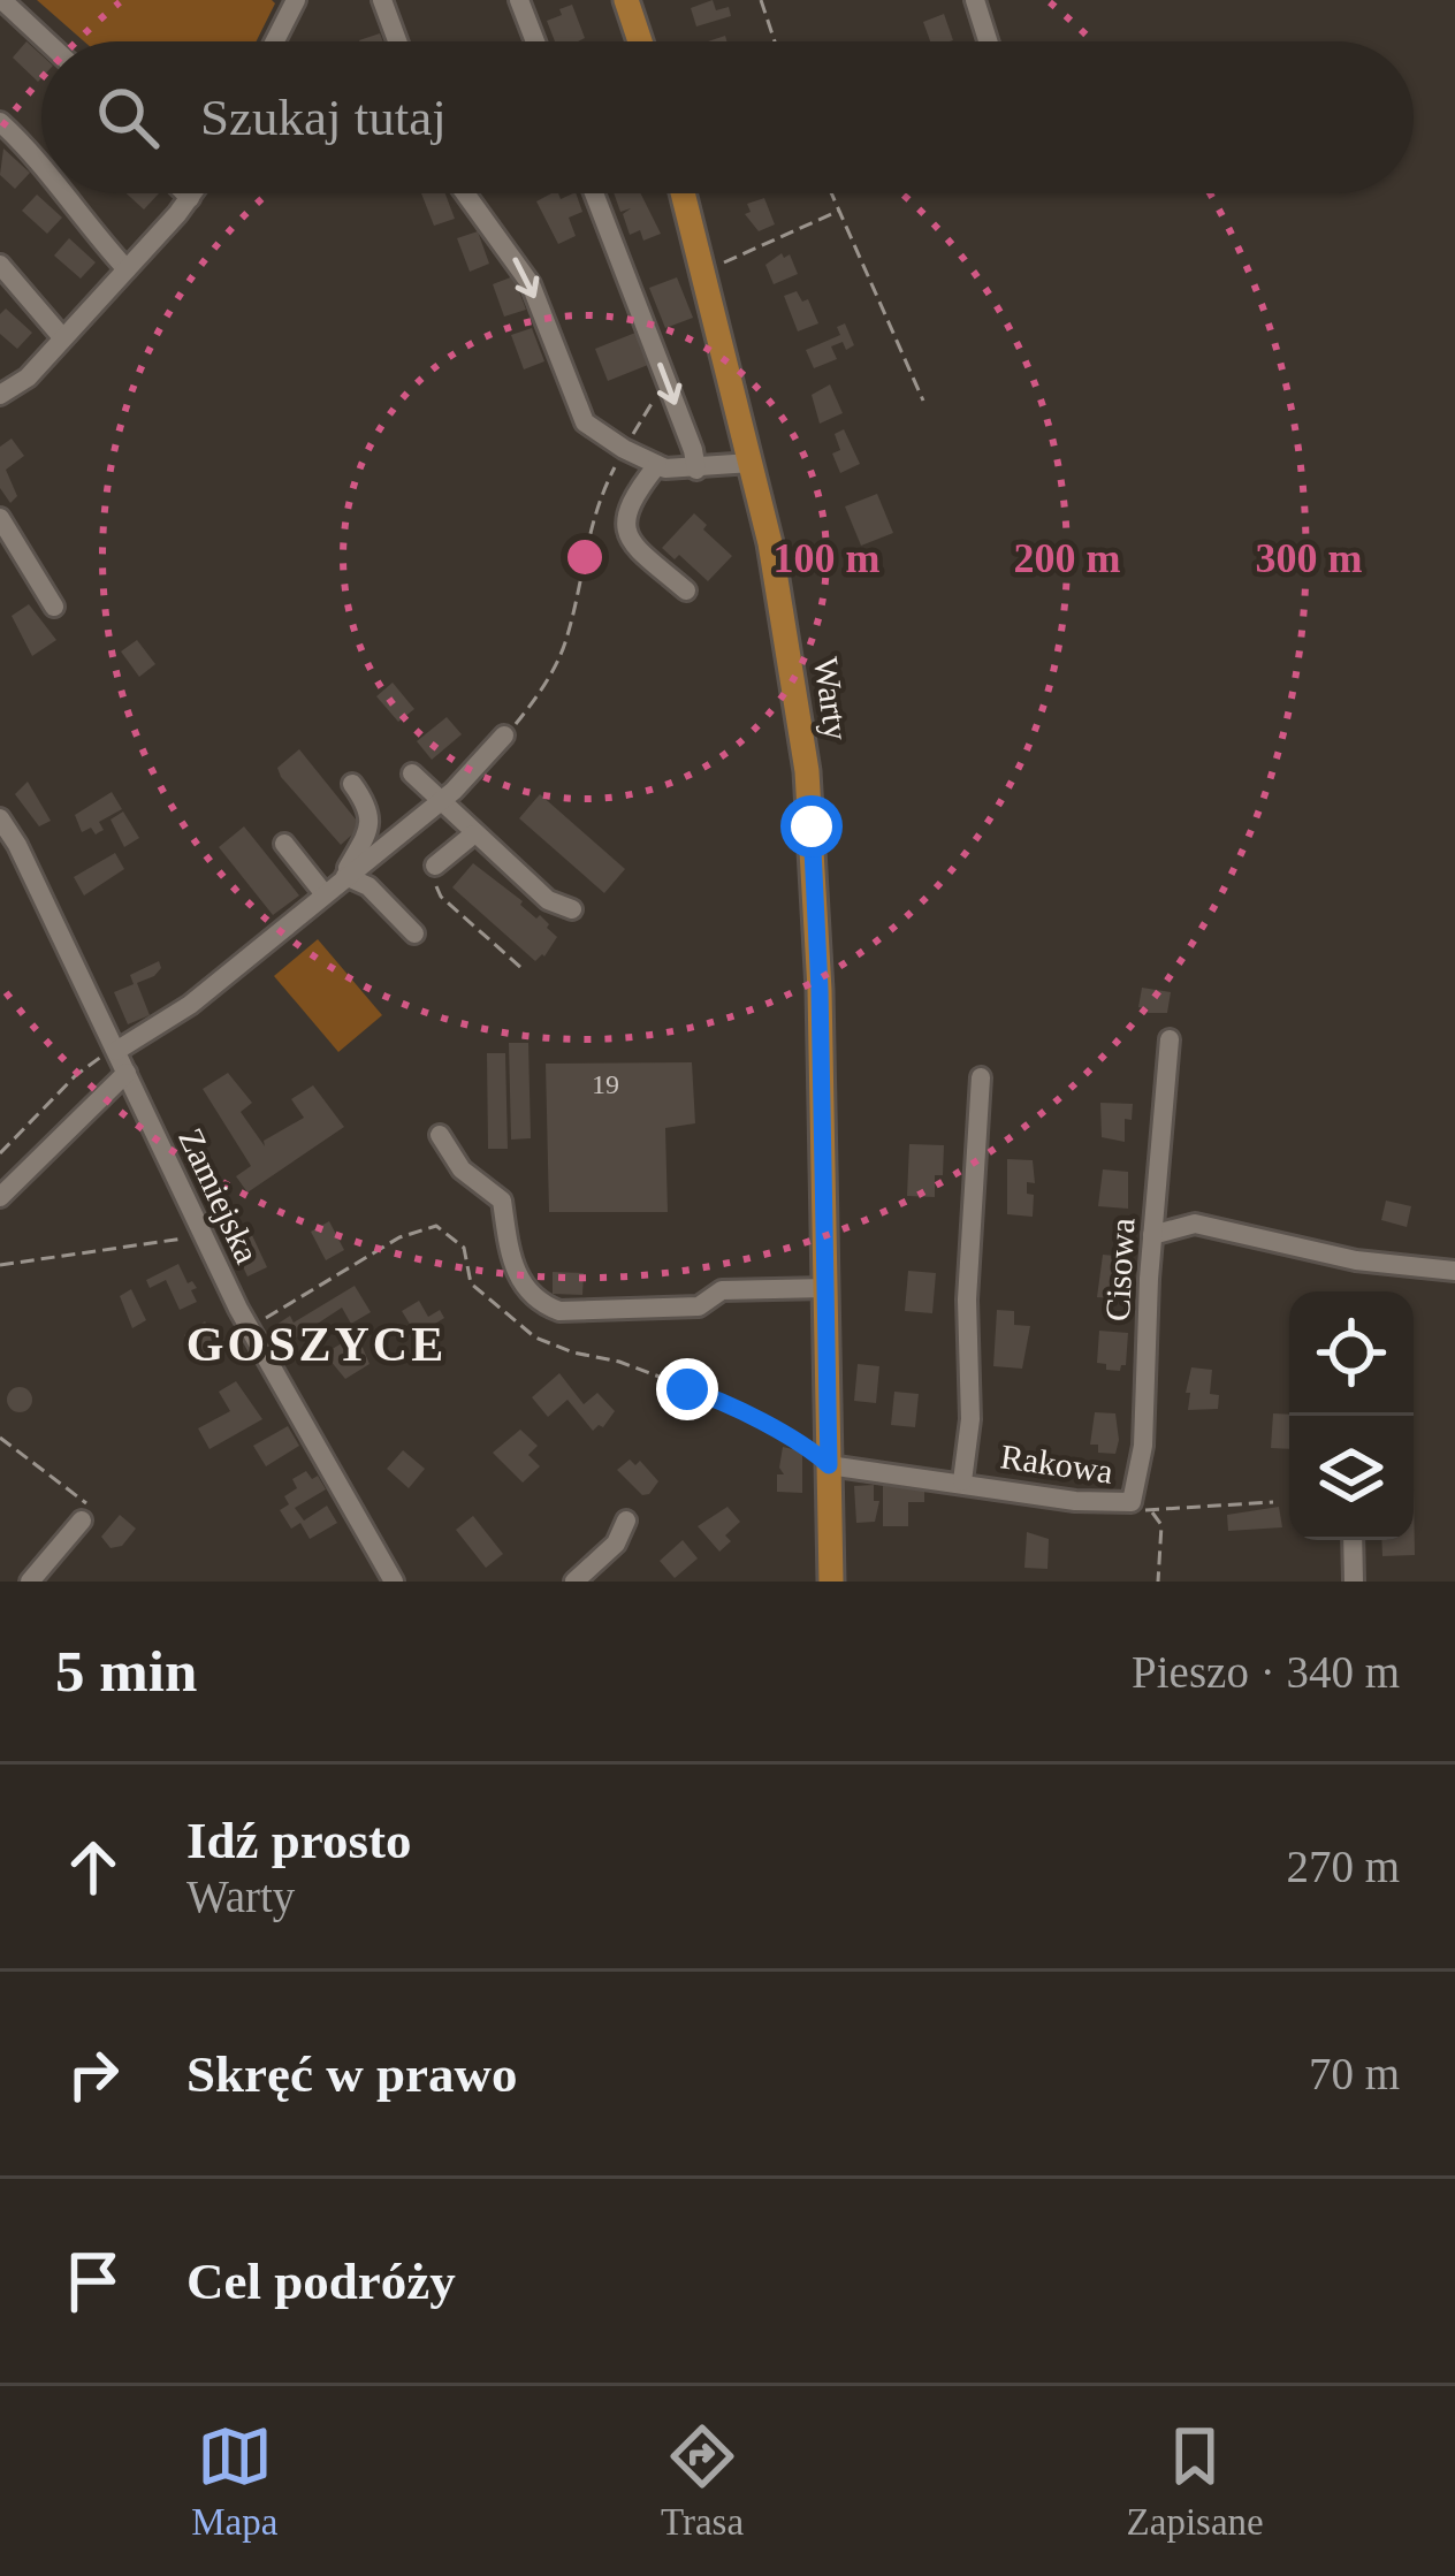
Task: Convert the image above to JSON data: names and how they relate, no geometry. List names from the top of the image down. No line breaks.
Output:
{"streets":{"main road":["Warty"],"street":["Zamiejska","Cisowa","Rakowa"]},"crossings":[["Warty","Rakowa"],["Cisowa","Rakowa"]],"districts":["GOSZYCE"],"house_numbers":["19"],"page":{"search":"Szukaj tutaj","heading":["5 min","Pieszo · 340 m"],"list":[["Idź prosto","Warty","270 m"],["Skręć w prawo","70 m"],"Cel podróży"],"nav":["Mapa","Trasa","Zapisane"]},"rings":["100 m","200 m","300 m"]}
